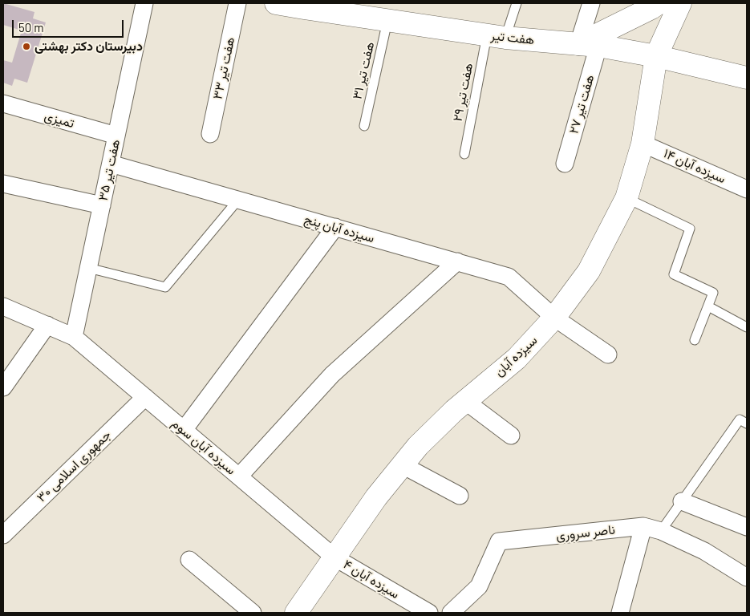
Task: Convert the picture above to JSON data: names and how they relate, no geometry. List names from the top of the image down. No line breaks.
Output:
{"streets":{"street":["هفت تیر","هفت تیر ۳۳","هفت تیر ۲۷","تمیزی","سیزده آبان ۱۴","هفت تیر ۳۵","سیزده آبان پنج","سیزده آبان","سیزده آبان سوم","جمهوری اسلامی ۳۰","ناصر سروری","سیزده آبان ۴"],"lane":["هفت تیر ۳۱","هفت تیر ۲۹"]},"crossings":[["هفت تیر","هفت تیر ۳۱"],["هفت تیر","هفت تیر ۲۹"],["هفت تیر","هفت تیر ۲۷"],["هفت تیر","سیزده آبان"],["تمیزی","هفت تیر ۳۵"],["سیزده آبان ۱۴","سیزده آبان"],["هفت تیر ۳۵","سیزده آبان پنج"],["هفت تیر ۳۵","سیزده آبان سوم"],["سیزده آبان پنج","سیزده آبان"],["سیزده آبان","سیزده آبان سوم"],["سیزده آبان","سیزده آبان ۴"],["سیزده آبان سوم","جمهوری اسلامی ۳۰"],["سیزده آبان سوم","سیزده آبان ۴"]],"places":["دبیرستان دکتر بهشتی"],"scale_bar":"50 m"}
